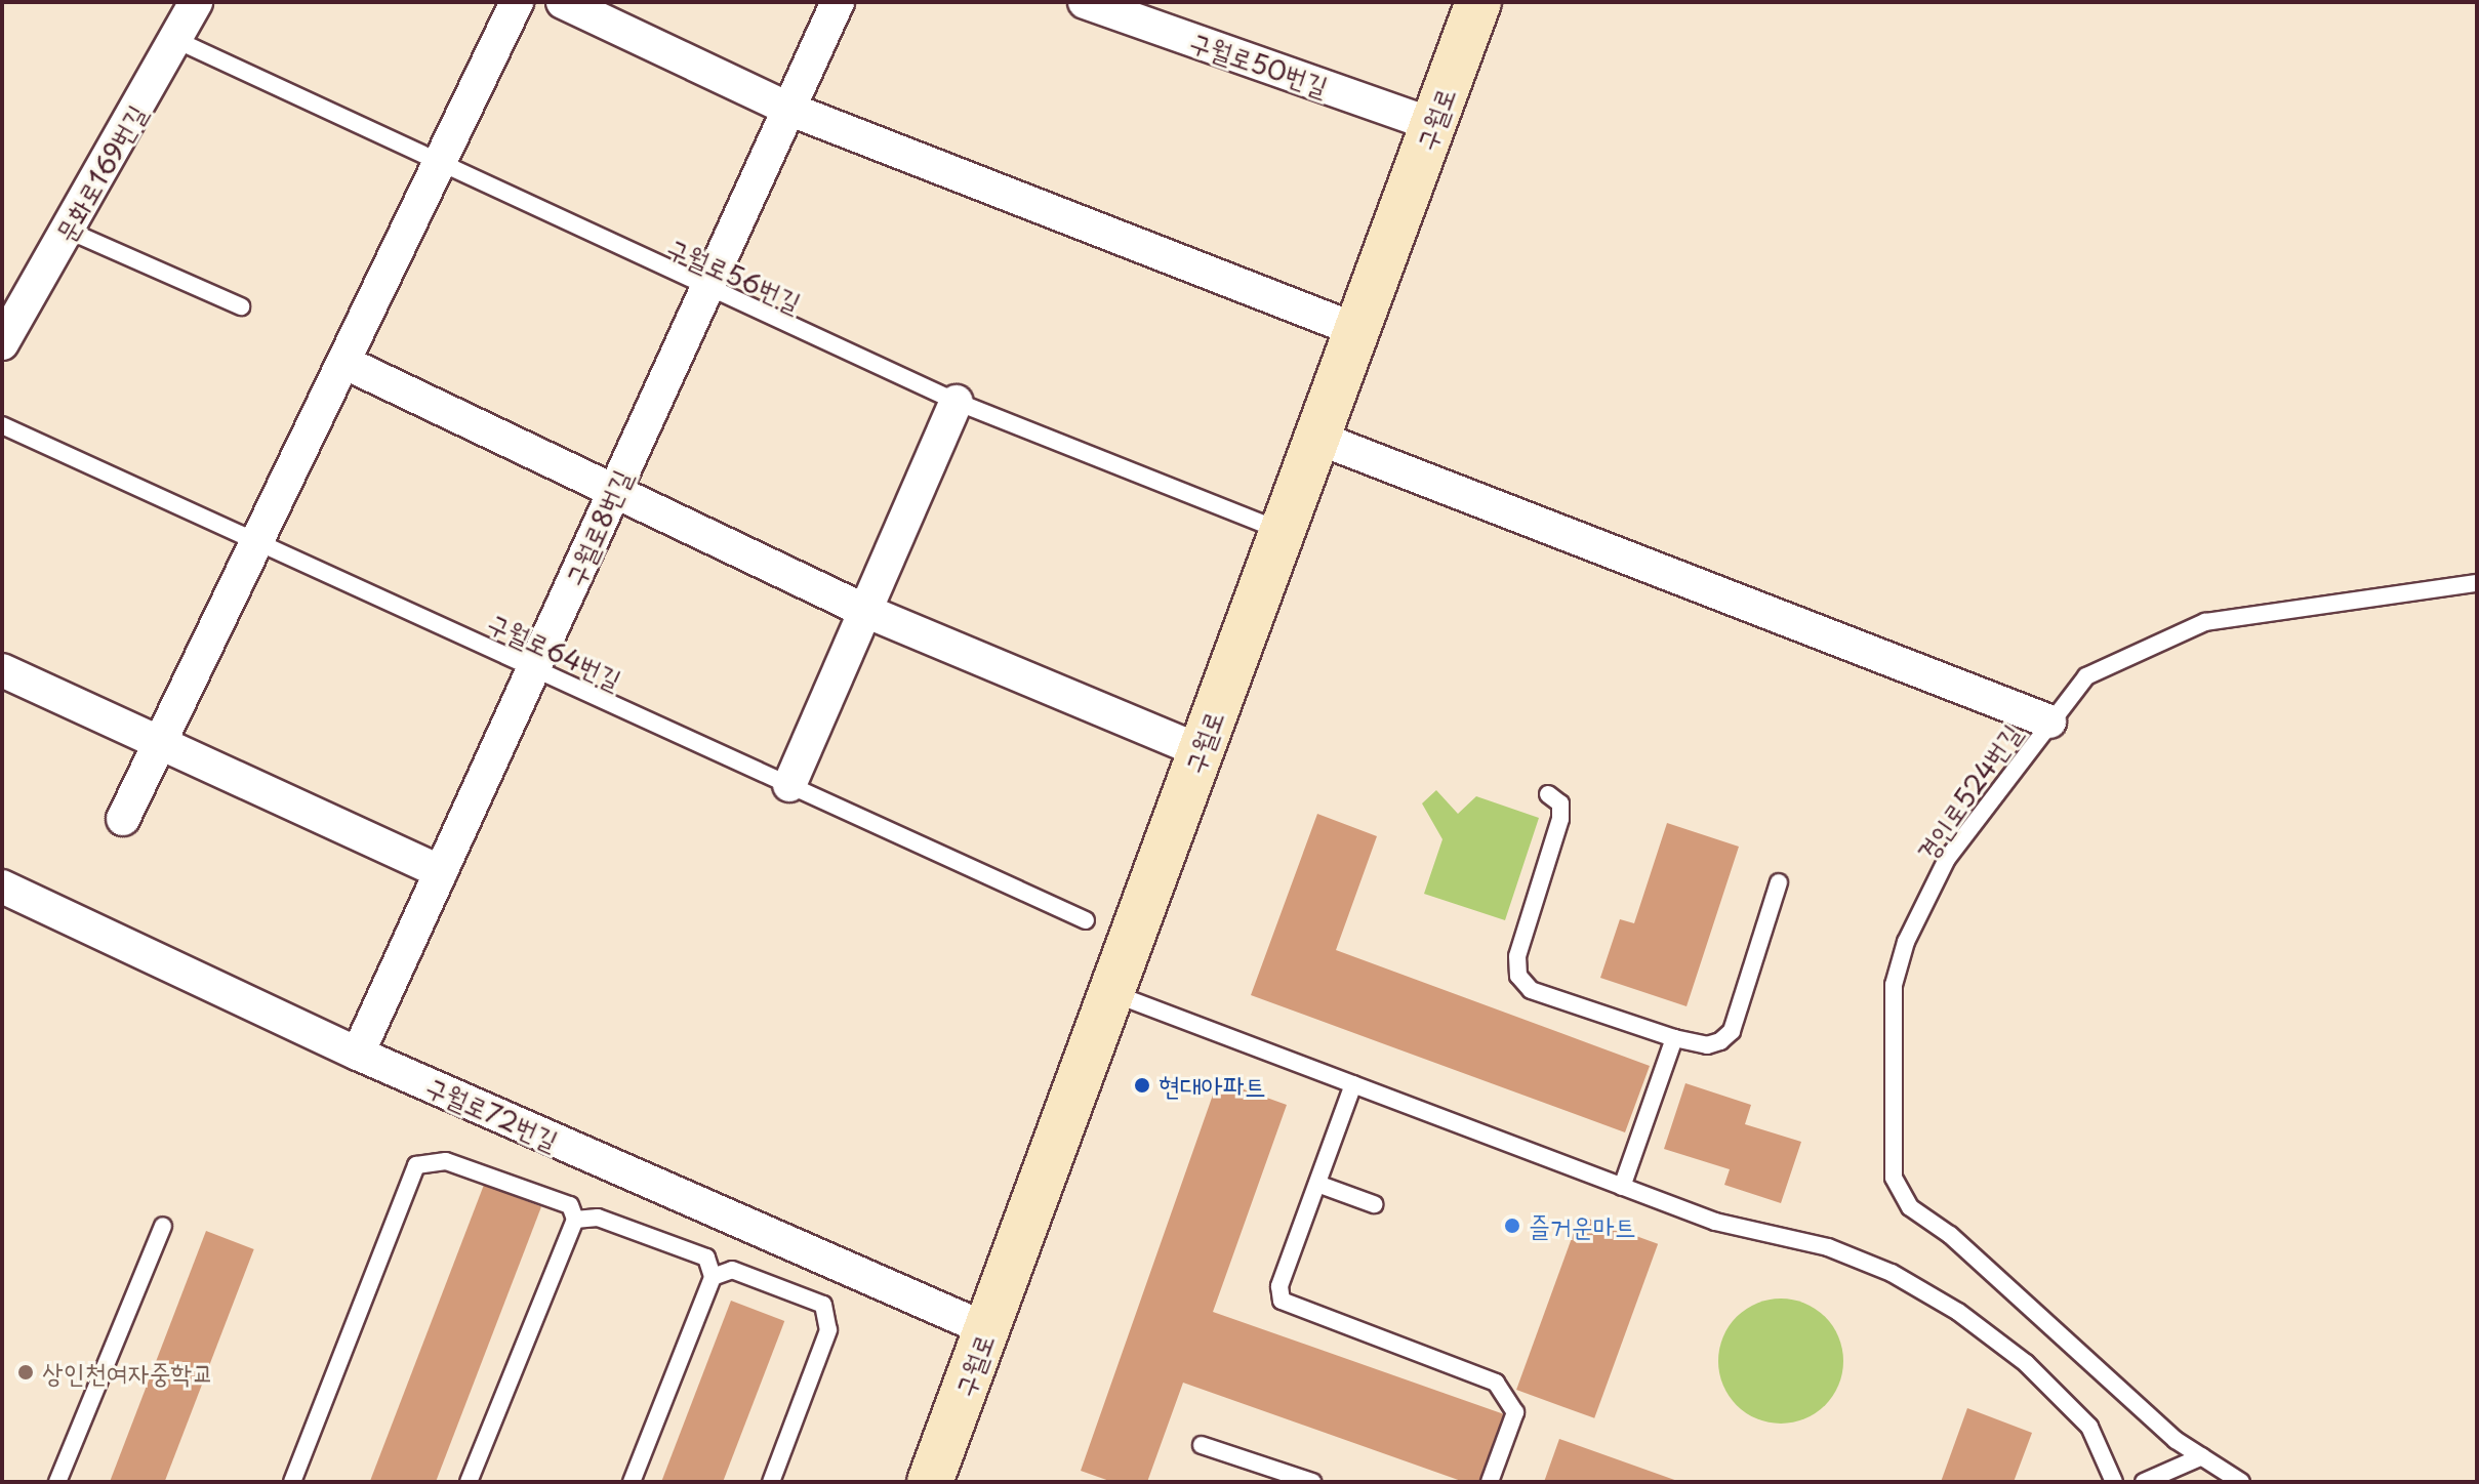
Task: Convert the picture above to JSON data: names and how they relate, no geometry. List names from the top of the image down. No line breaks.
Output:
{"streets":{"main road":["구월로"],"street":["구월로50번길","문화로169번길","구월로8번길","구월로72번길"],"lane":["구월로56번길","구월로64번길","경인로524번길"]},"crossings":[["구월로50번길","구월로"],["구월로","구월로56번길"],["구월로","구월로72번길"],["문화로169번길","구월로56번길"],["구월로56번길","구월로8번길"],["구월로8번길","구월로64번길"],["구월로8번길","구월로72번길"]],"places":["현대아파트","즐거운마트","상인천여자중학교"]}
